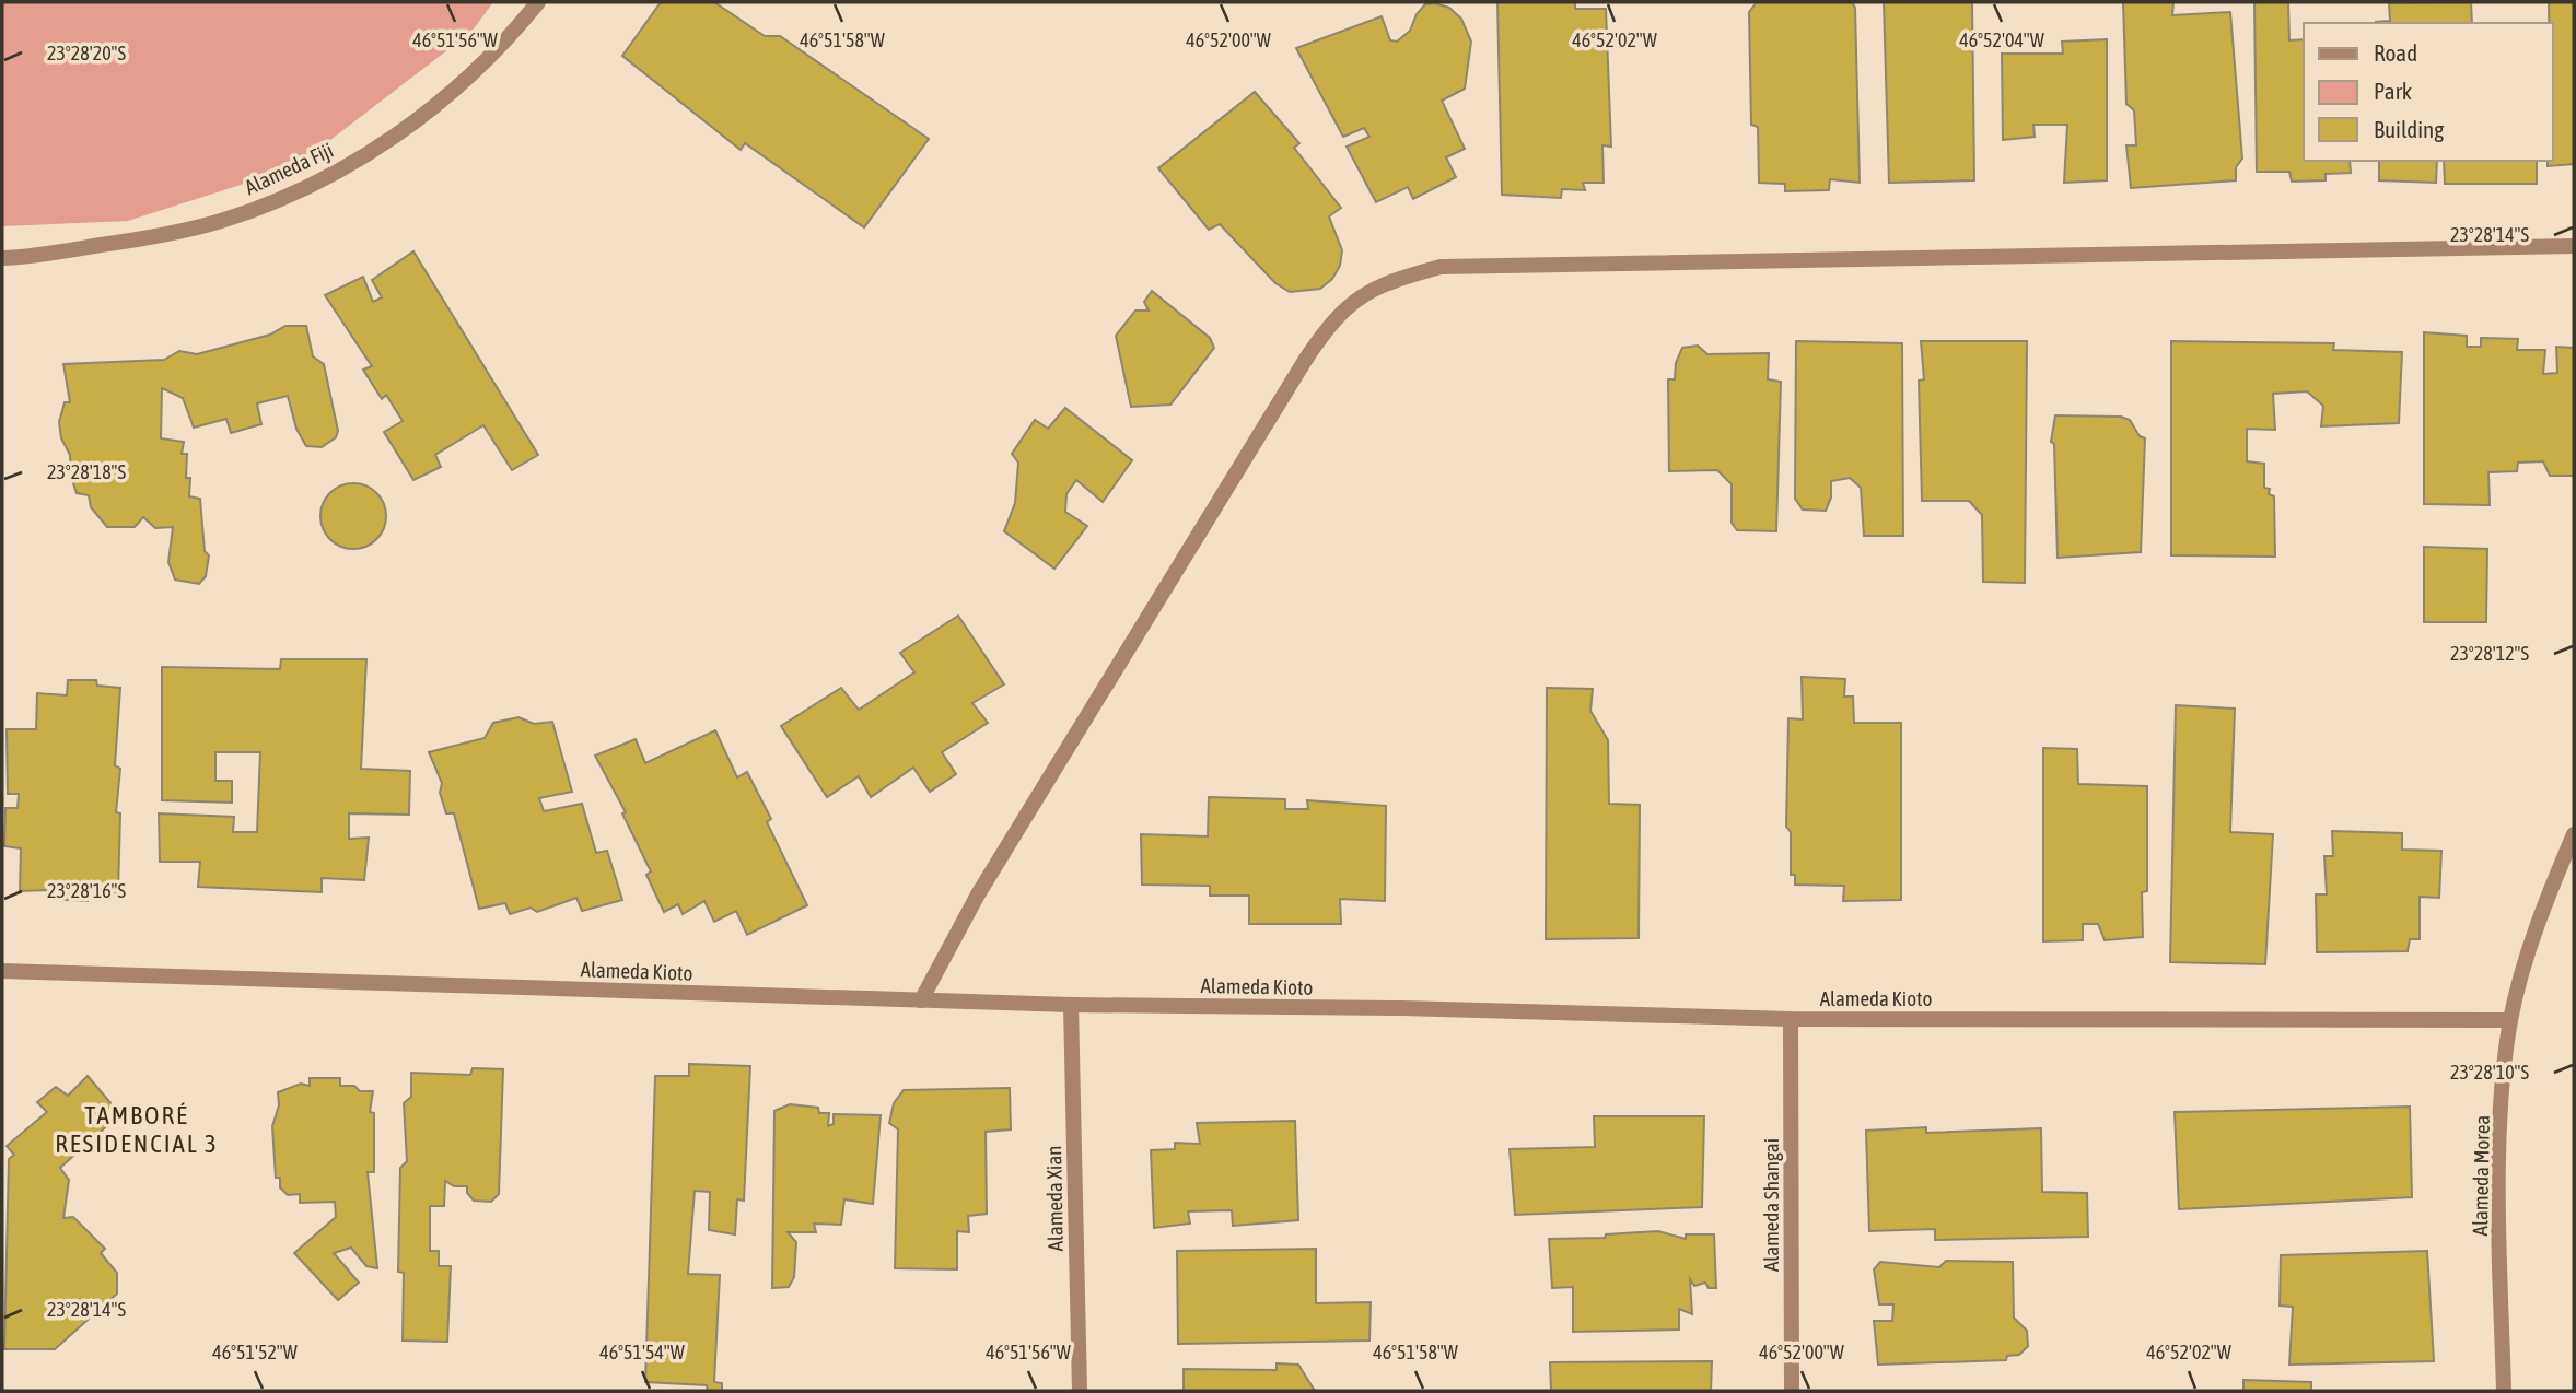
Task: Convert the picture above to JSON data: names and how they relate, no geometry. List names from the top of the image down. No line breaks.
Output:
{"streets":{"street":["Alameda Fiji","Alameda Kioto","Alameda Morea","Alameda Xian","Alameda Shangai"]},"crossings":[["Alameda Kioto","Alameda Morea"],["Alameda Kioto","Alameda Xian"],["Alameda Kioto","Alameda Shangai"]],"districts":["TAMBORÉ RESIDENCIAL 3"],"legend":["Road","Park","Building"],"coordinates":["46°51'56\"W","46°51'58\"W","46°52'00\"W","46°52'02\"W","46°52'04\"W","23°28'20\"S","23°28'14\"S","23°28'18\"S","23°28'12\"S","23°28'16\"S","23°28'10\"S","46°51'52\"W","46°51'54\"W"]}
